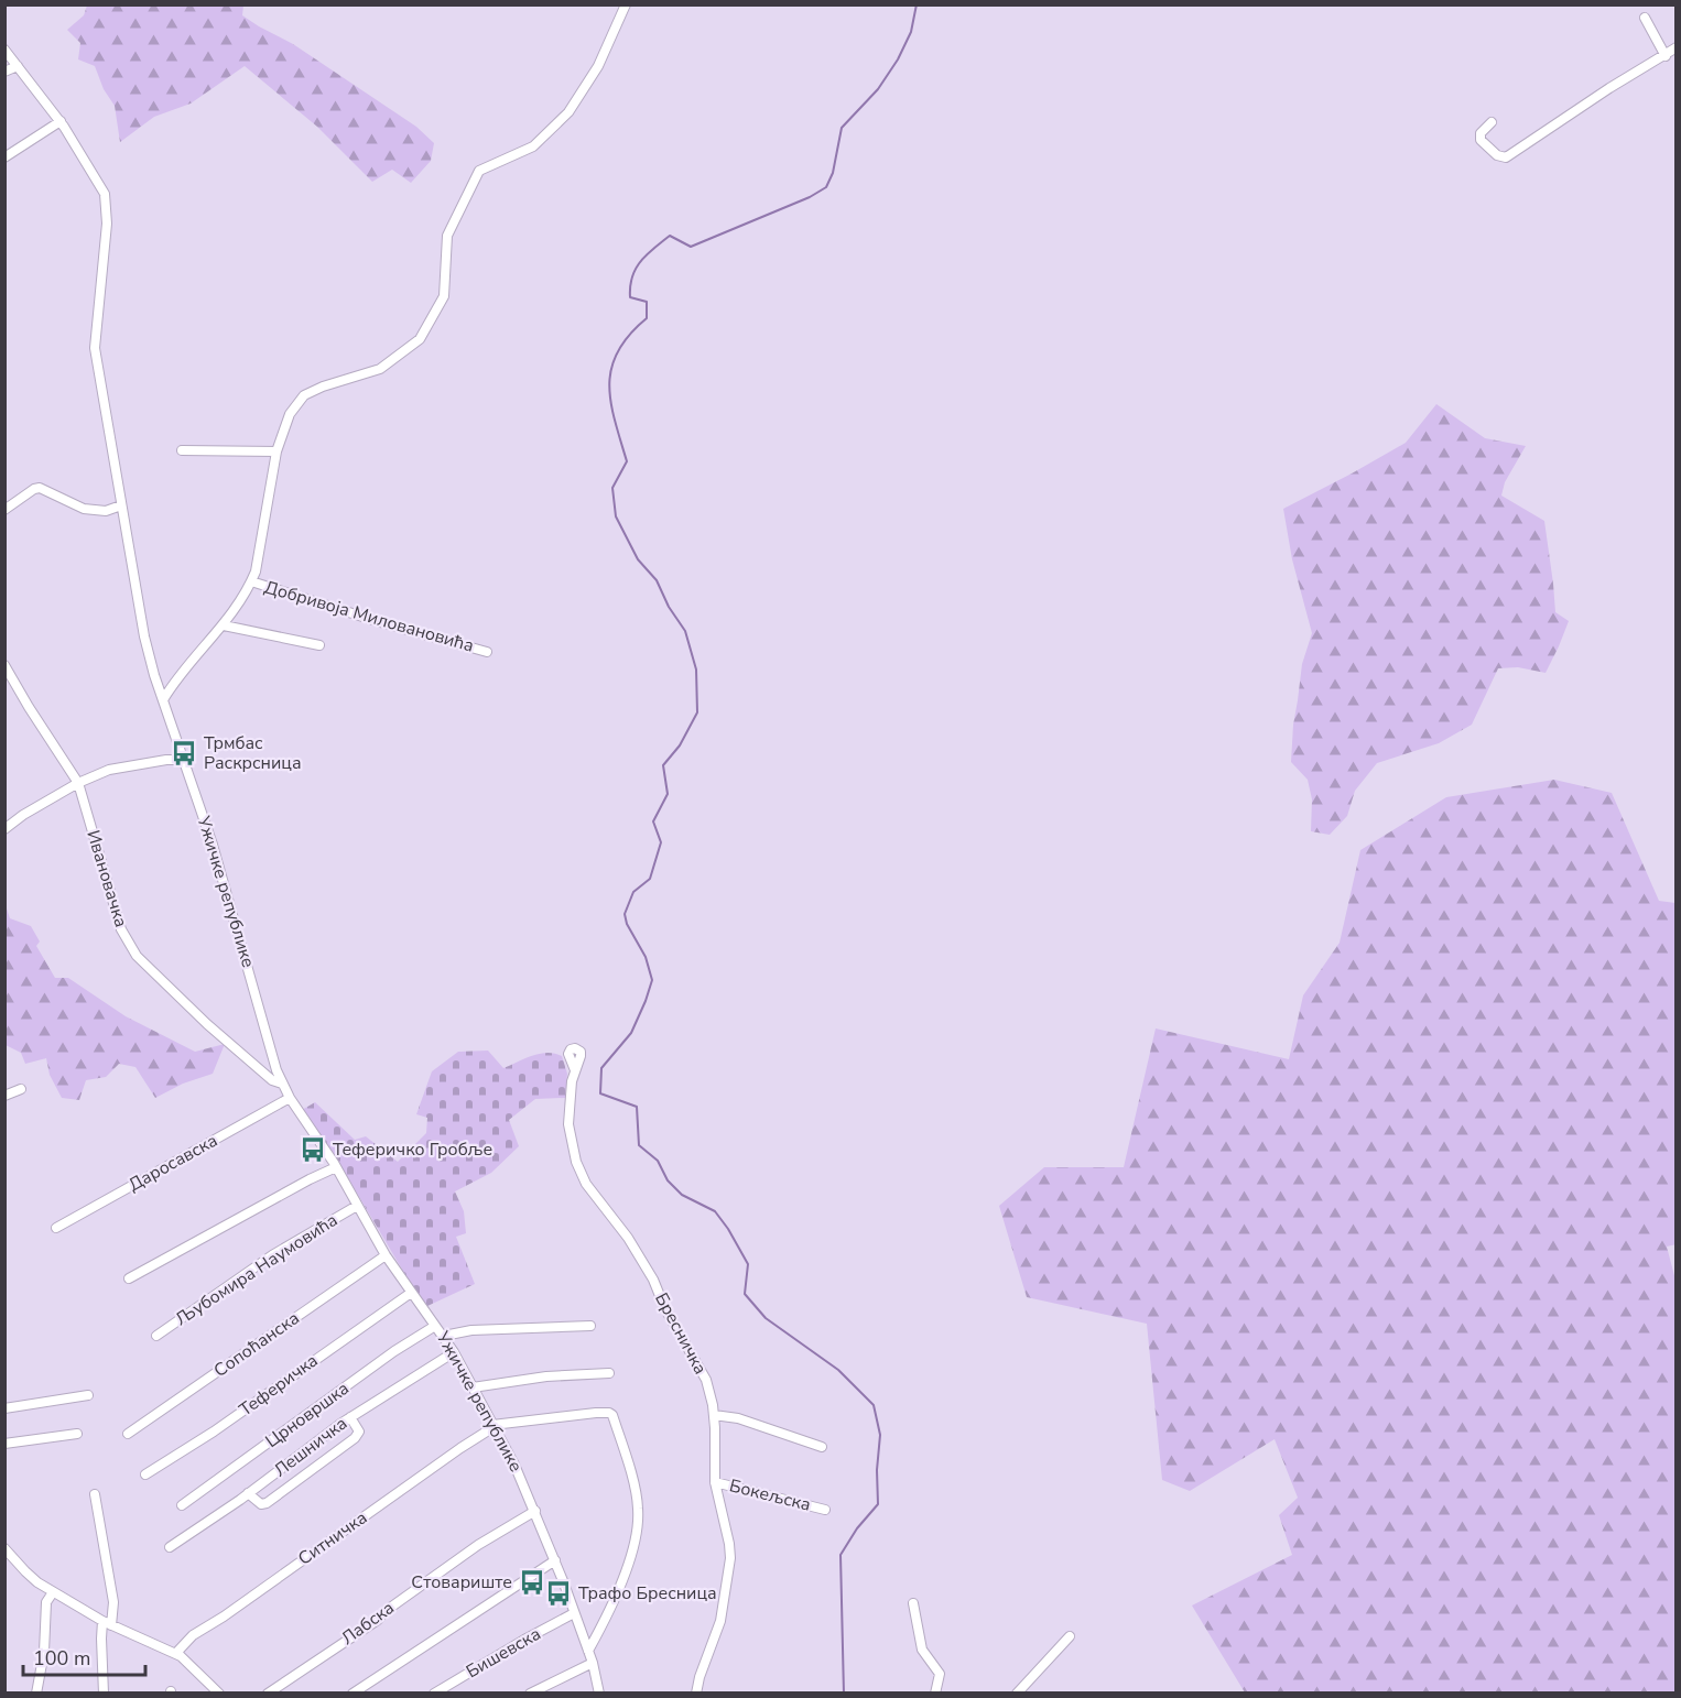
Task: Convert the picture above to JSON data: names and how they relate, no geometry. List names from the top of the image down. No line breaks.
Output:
{"streets":{"street":["Добривоја Миловановића","Ивановачка","Ужичке републике","Даросавска","Љубомира Наумовића","Бресничка","Сопоћанска","Теферичка","Црновршка","Лешничка","Бокељска","Ситничка","Лабска","Бишевска"]},"crossings":[["Ивановачка","Ужичке републике"],["Ужичке републике","Даросавска"],["Ужичке републике","Љубомира Наумовића"],["Ужичке републике","Сопоћанска"],["Ужичке републике","Теферичка"],["Ужичке републике","Црновршка"],["Ужичке републике","Лешничка"],["Ужичке републике","Ситничка"],["Ужичке републике","Лабска"],["Ужичке републике","Бишевска"],["Бресничка","Бокељска"]],"places":{"bus stop":["Трмбас Раскрсница","Теферичко Гробље","Стовариште","Трафо Бресница"]},"scale_bar":"100 m"}
